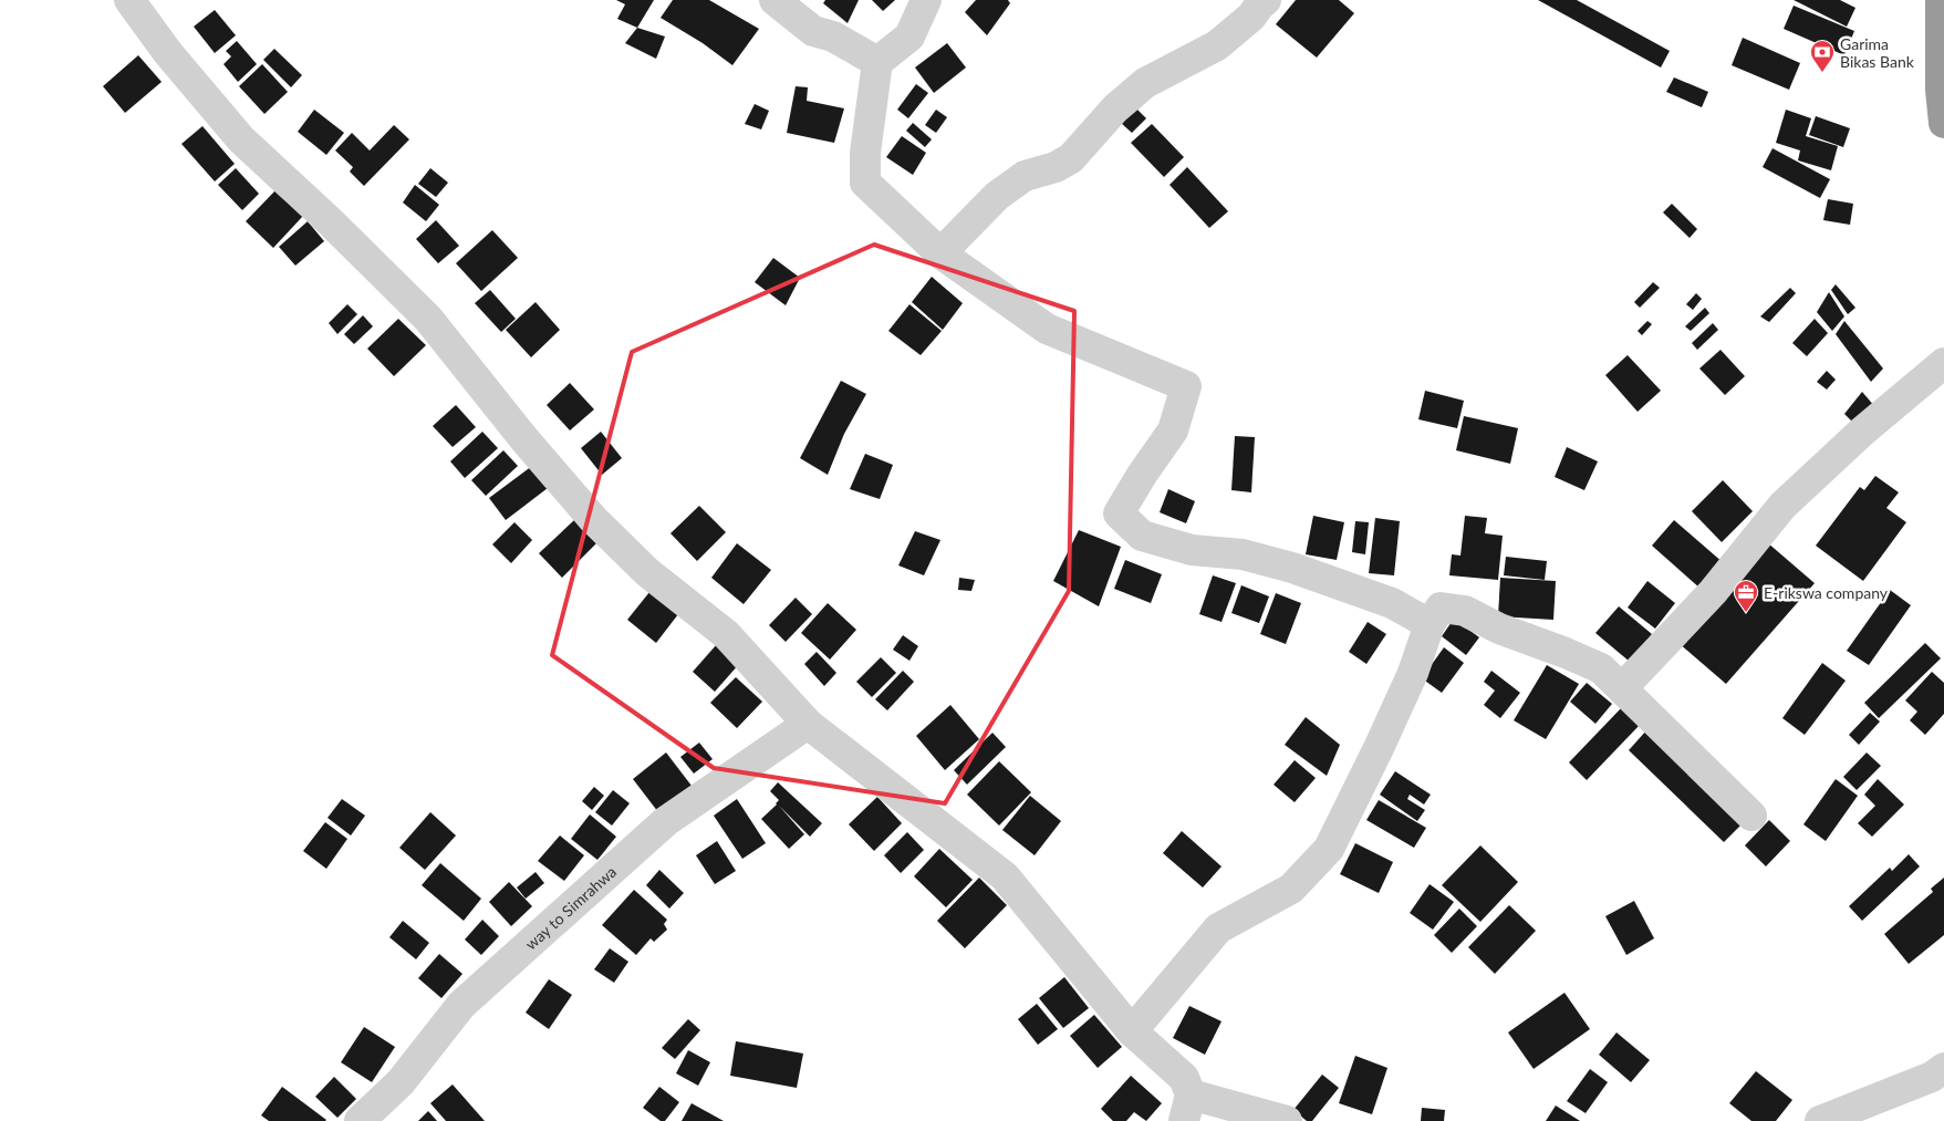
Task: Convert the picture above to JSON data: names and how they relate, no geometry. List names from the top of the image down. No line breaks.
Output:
{"streets":{"street":["way to Simrahwa"]},"places":{"bank":["Garima Bikas Bank"],"office":["E-rikswa company"]}}
